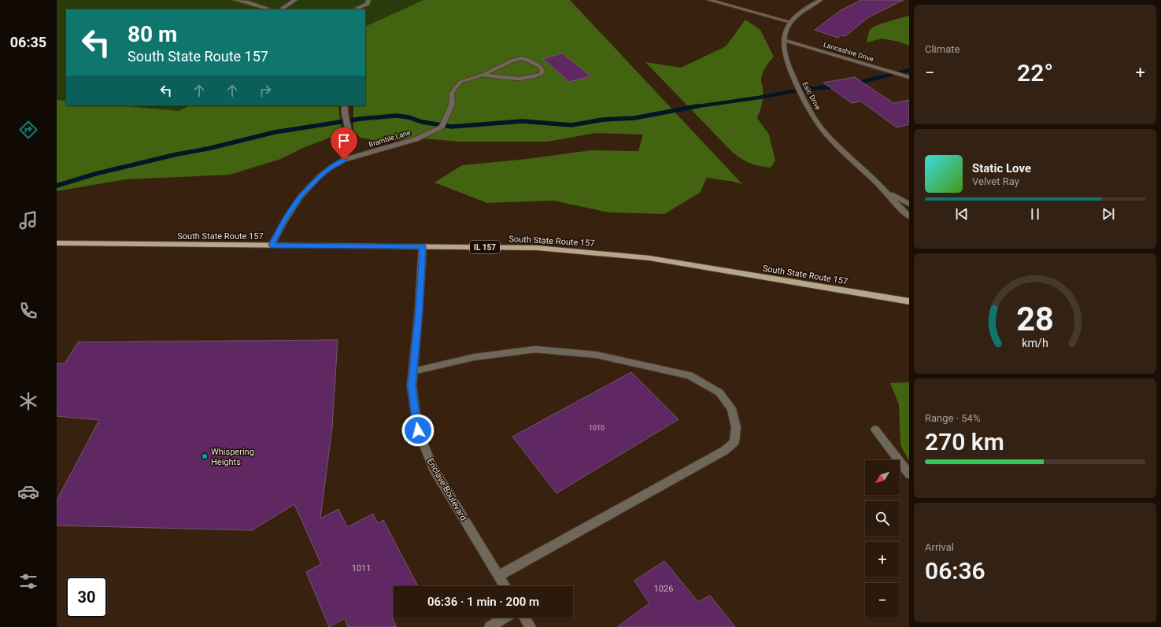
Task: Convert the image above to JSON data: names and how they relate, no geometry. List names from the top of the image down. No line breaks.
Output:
{"streets":{"main road":["South State Route 157","IL 157"],"street":["Lancashire Drive","Esic Drive","Bramble Lane","Enclave Boulevard"]},"crossings":[["Lancashire Drive","Esic Drive"],["Bramble Lane","South State Route 157"],["South State Route 157","Enclave Boulevard"]],"places":["Whispering Heights"],"house_numbers":["1010","1011","1026"],"north":"bottom left","page":{"tabs":"06:35","tile":["Climate",["Range · 54%","270 km"],["Arrival","06:36"]],"turn":["80 m","South State Route 157"],"heat":["−","22°","+"],"song":["Static Love","Velvet Ray"],"map_buttons":["+","−"],"limit":"30","trip":"06:36 · 1 min · 200 m","gauge":["28","km/h"]}}
